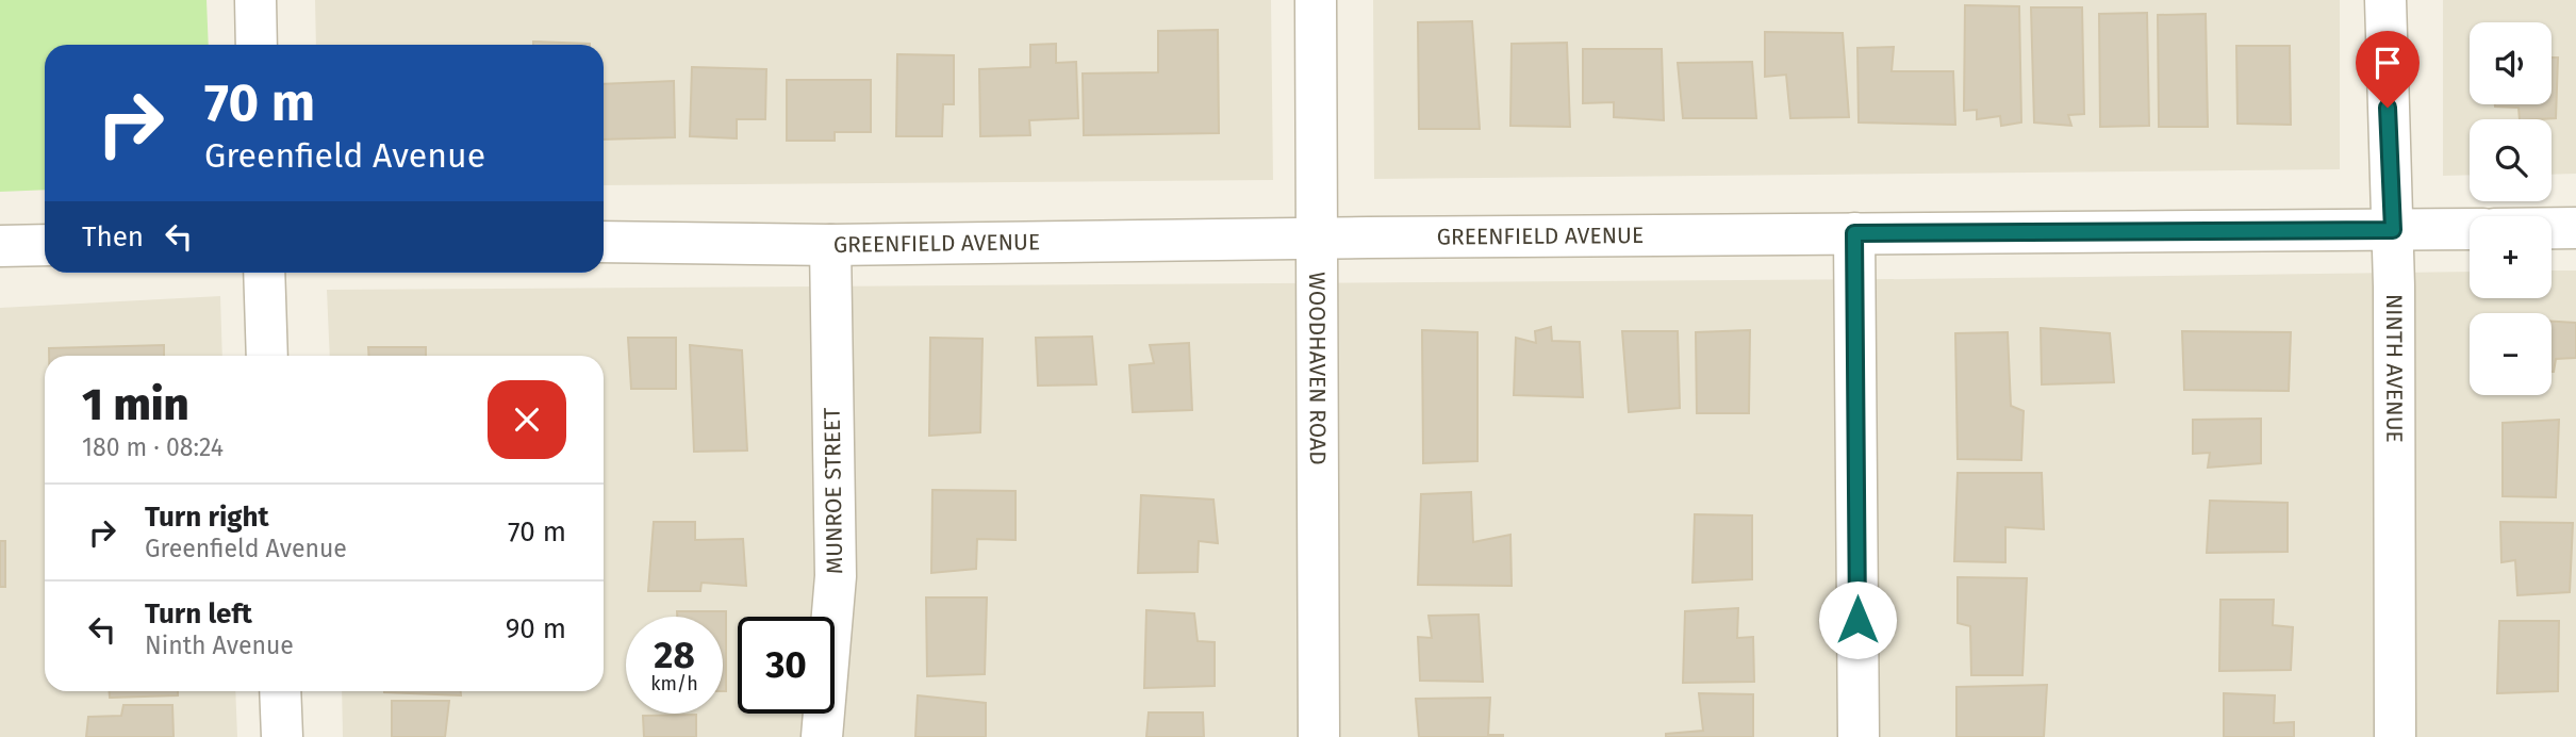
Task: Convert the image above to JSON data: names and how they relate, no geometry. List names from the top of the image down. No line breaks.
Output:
{"streets":{"street":["GREENFIELD AVENUE","WOODHAVEN ROAD","NINTH AVENUE","MUNROE STREET"]},"crossings":[["GREENFIELD AVENUE","WOODHAVEN ROAD"],["GREENFIELD AVENUE","NINTH AVENUE"],["GREENFIELD AVENUE","MUNROE STREET"]],"page":{"map_buttons":["+","−"],"turn":["70 m","Greenfield Avenue"],"then":"Then","heading":["1 min","180 m · 08:24"],"list":[{"name":"Turn right","note":"Greenfield Avenue","value":"70 m"},{"name":"Turn left","note":"Ninth Avenue","value":"90 m"}],"speed":"28 km/h","limit":"30"}}
